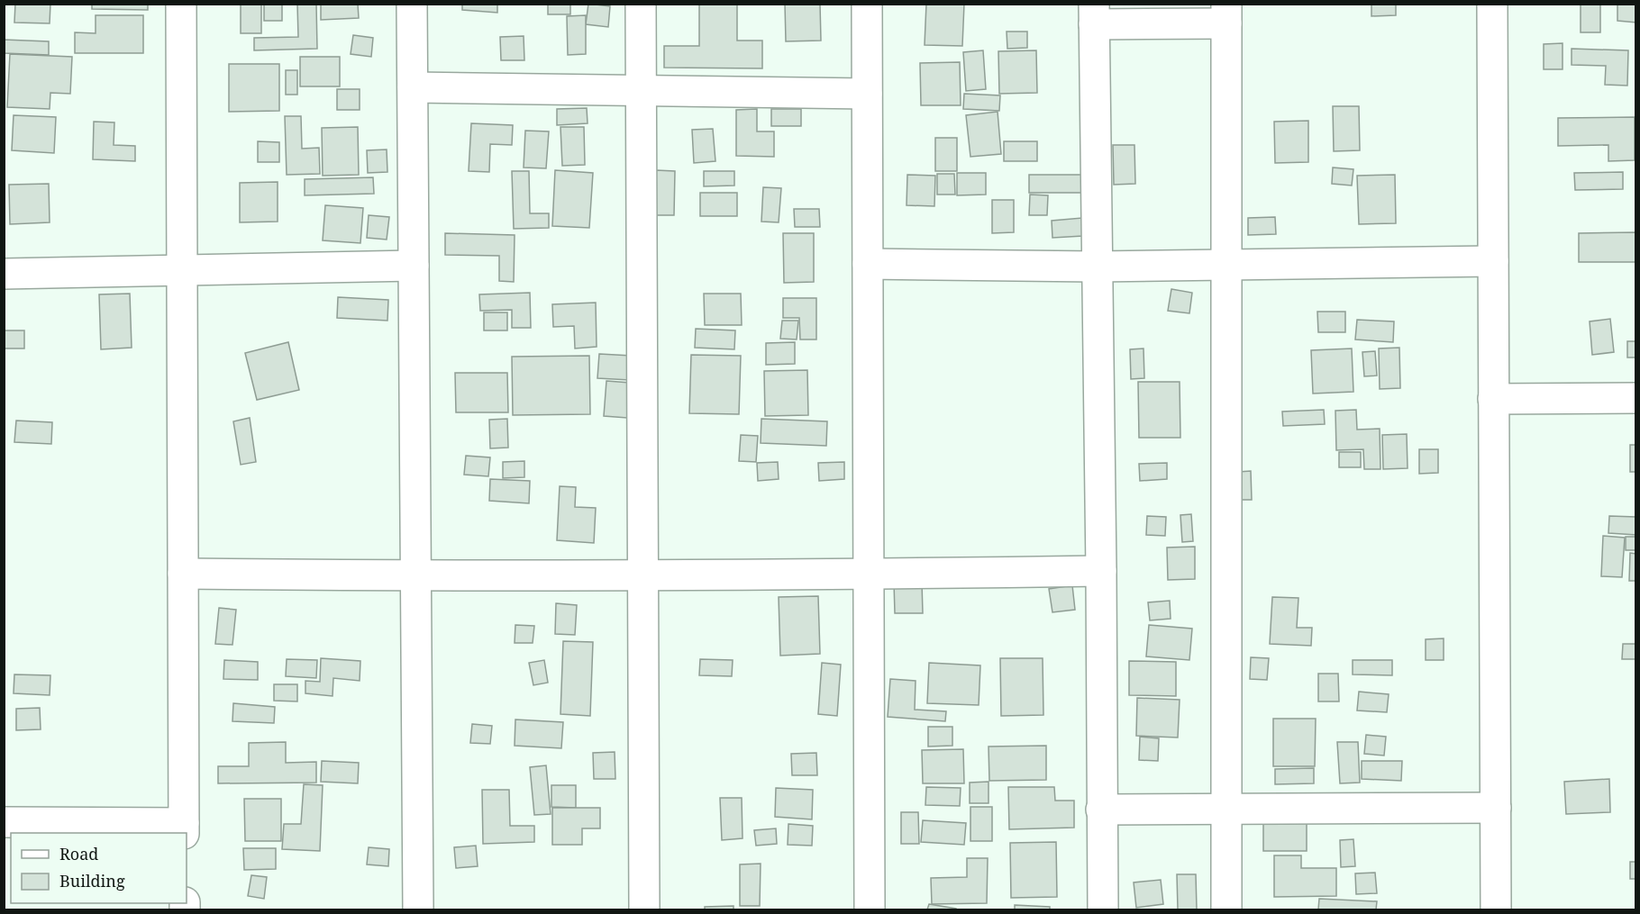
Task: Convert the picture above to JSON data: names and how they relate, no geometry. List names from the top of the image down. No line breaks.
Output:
{"legend":["Road","Building"]}
